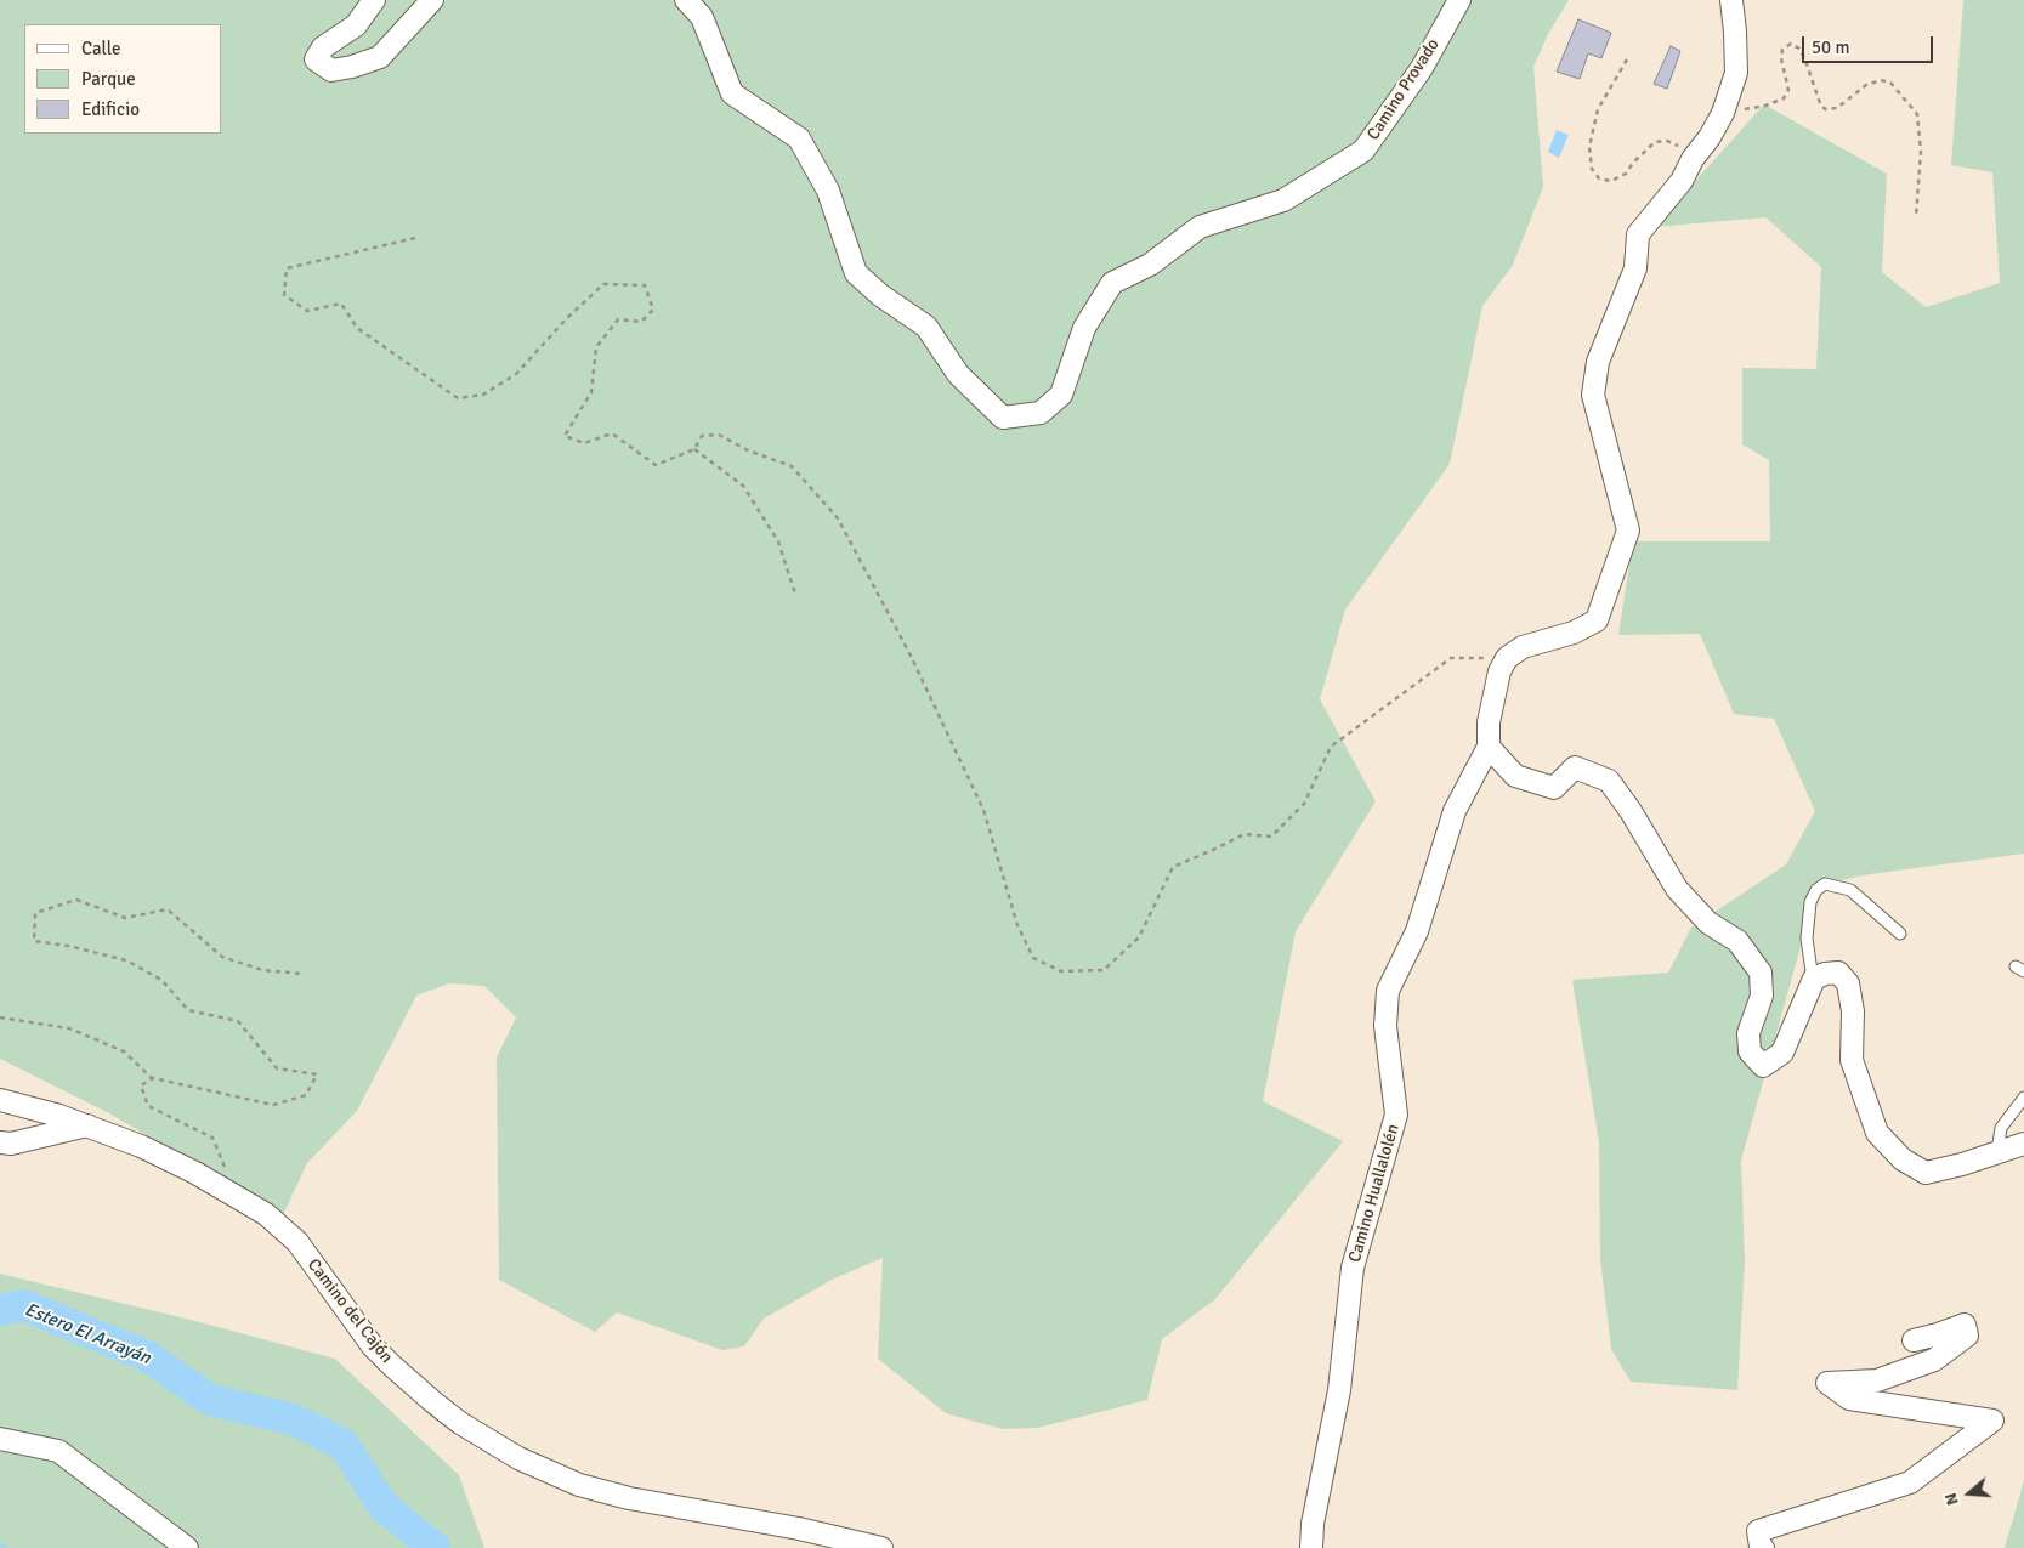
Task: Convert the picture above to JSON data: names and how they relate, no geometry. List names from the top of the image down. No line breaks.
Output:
{"streets":{"street":["Camino Provado","Camino Huallalolén","Camino del Cajón"]},"water":["Estero El Arrayán"],"legend":["Calle","Parque","Edificio"],"scale_bar":"50 m","north":"left"}
